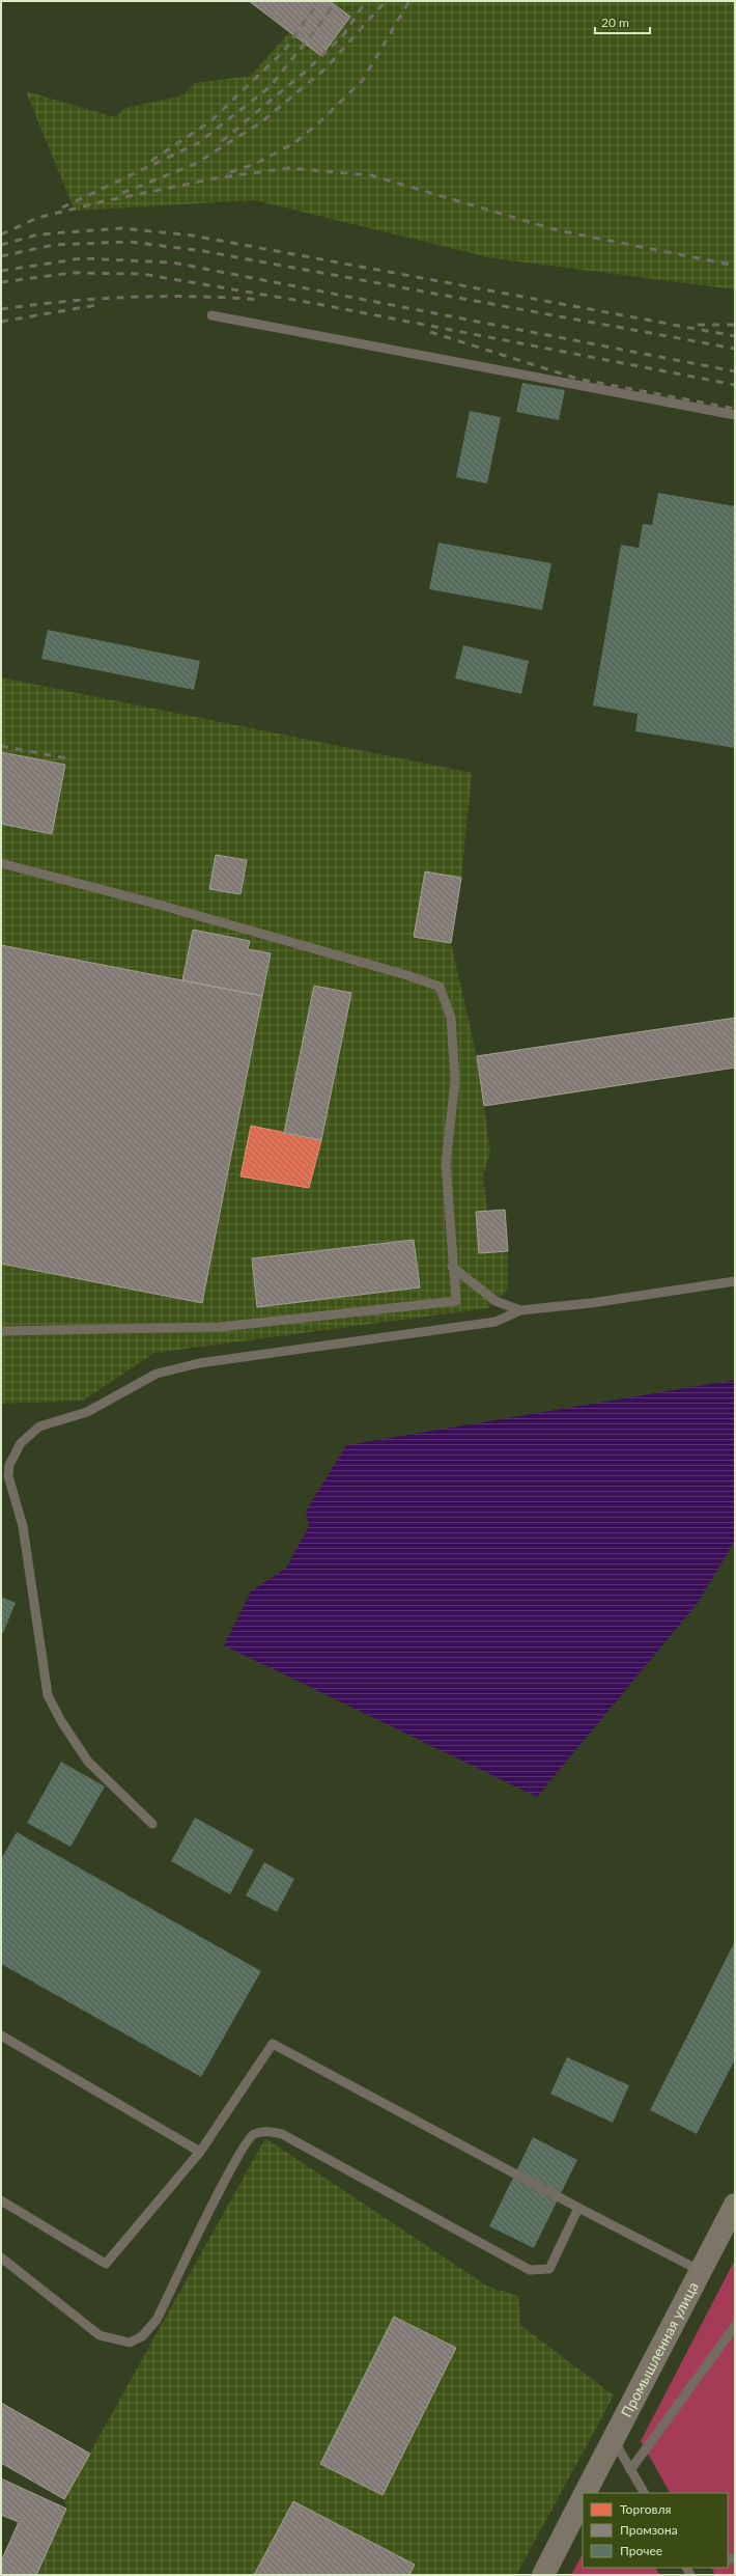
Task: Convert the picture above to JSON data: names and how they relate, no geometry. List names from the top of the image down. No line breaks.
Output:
{"streets":{"street":["Промышленная улица"]},"legend":["Торговля","Промзона","Прочее"],"scale_bar":"20 m"}
